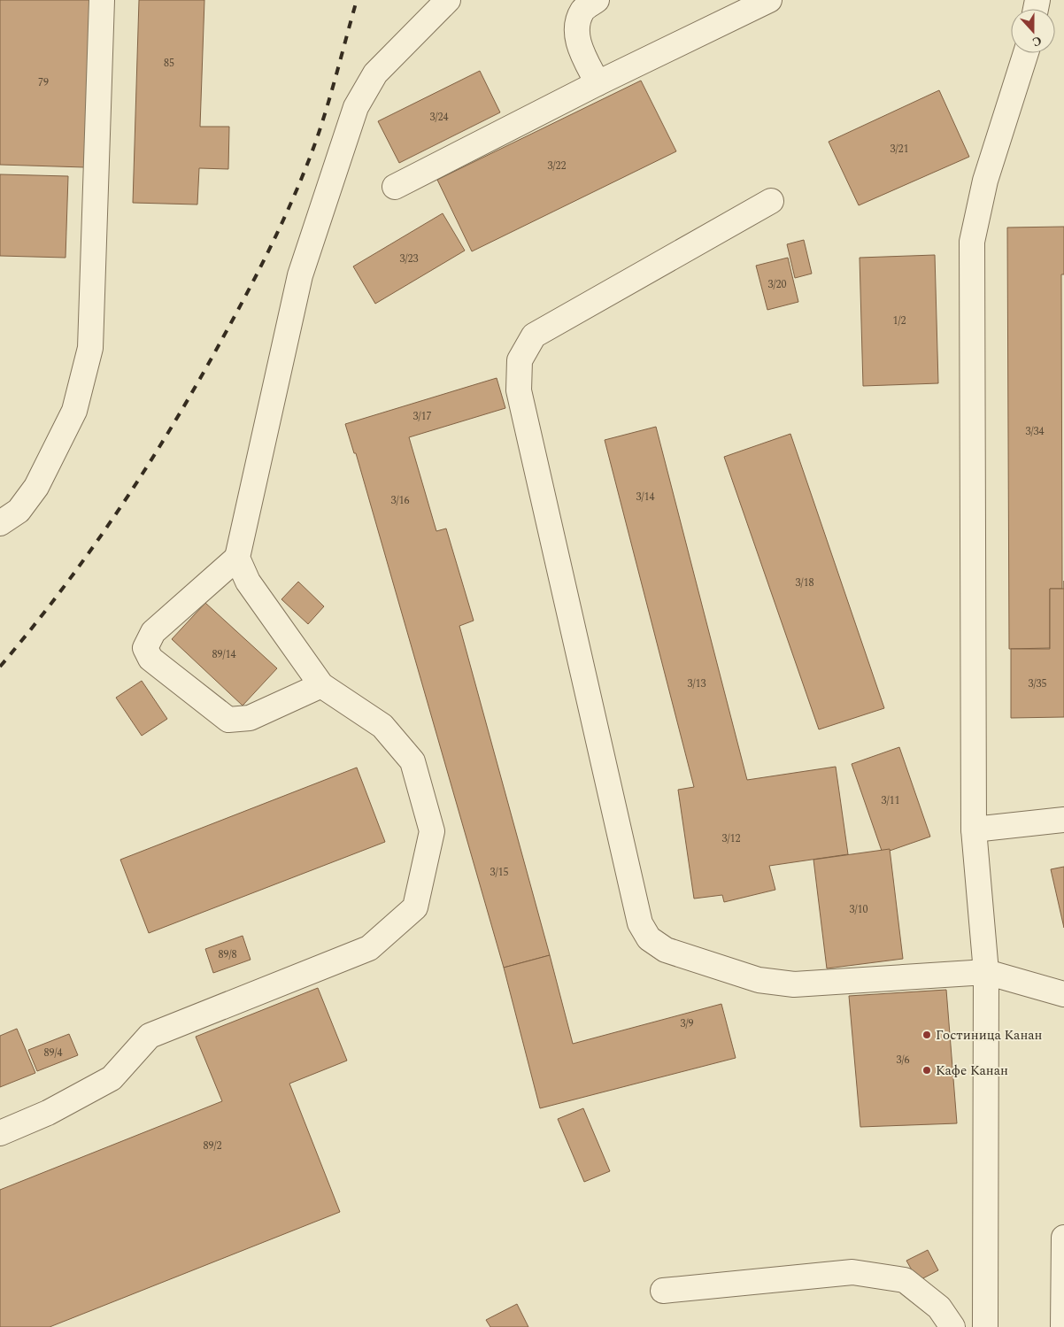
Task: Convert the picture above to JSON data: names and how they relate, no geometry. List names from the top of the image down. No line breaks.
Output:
{"places":["Гостиница Канан","Кафе Канан"],"house_numbers":["85","79","3/24","3/21","3/22","3/23","3/20","1/2","3/17","3/34","3/14","3/16","3/18","89/14","3/13","3/35","3/11","3/12","3/15","3/10","89/8","3/9","89/4","3/6","89/2"],"north":"bottom"}
